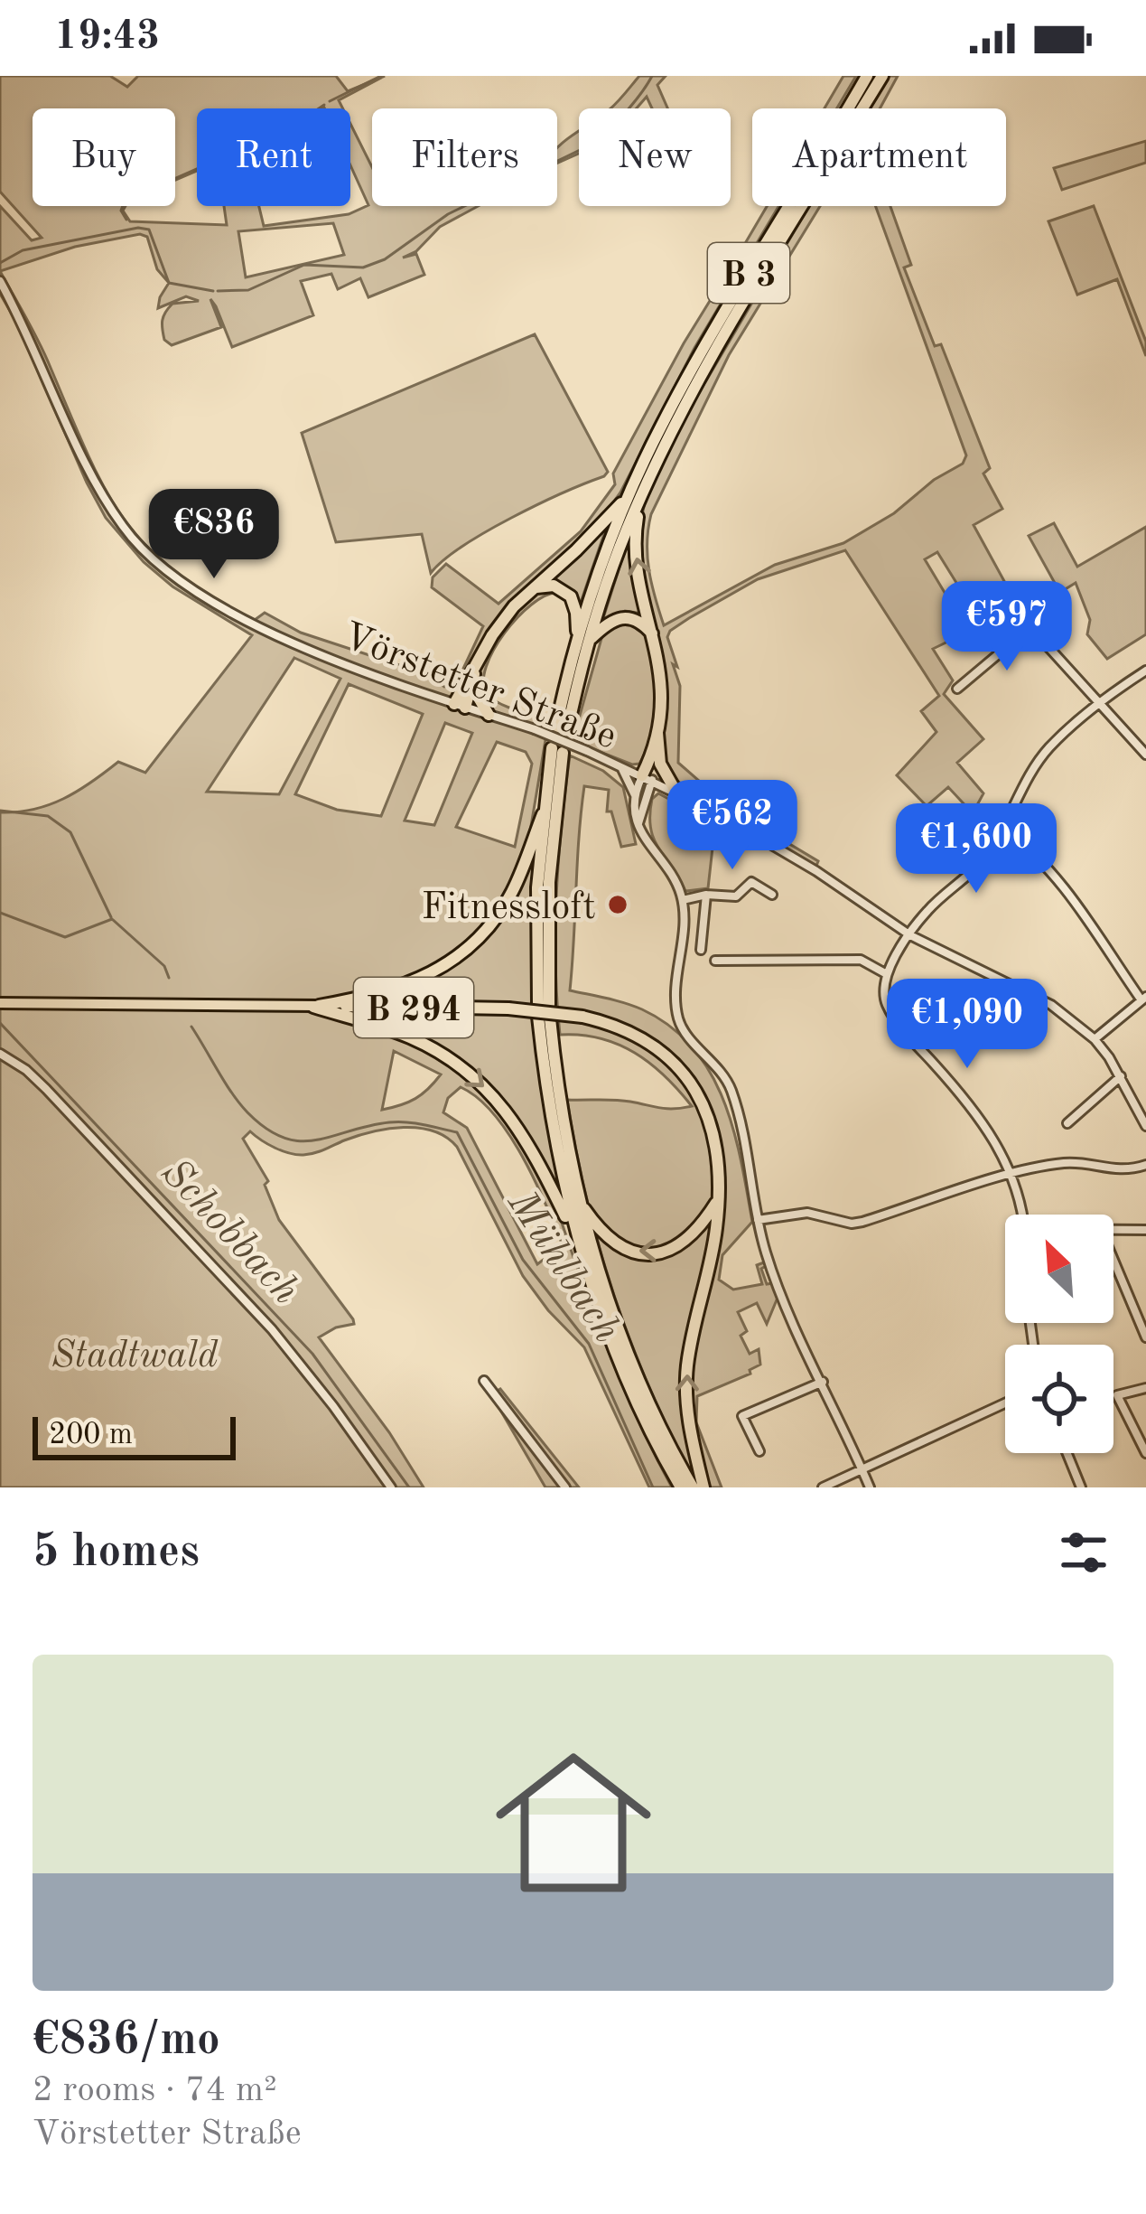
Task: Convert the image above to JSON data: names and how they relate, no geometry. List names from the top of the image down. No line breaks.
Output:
{"streets":{"highway":["B 3","B 294"],"street":["Vörstetter Straße"]},"water":["Schobbach","Mühlbach"],"parks":["Stadtwald"],"places":["Fitnessloft"],"scale_bar":"200 m","north":"top left","page":{"status":"19:43","chip":["Buy","Rent","Filters","New","Apartment"],"price":["€836","€597","€562","€1,600","€1,090"],"scale":"200 m","heading":"5 homes","list":[{"name":"€836/mo","note":"2 rooms · 74 m² · Vörstetter Straße"}]}}
